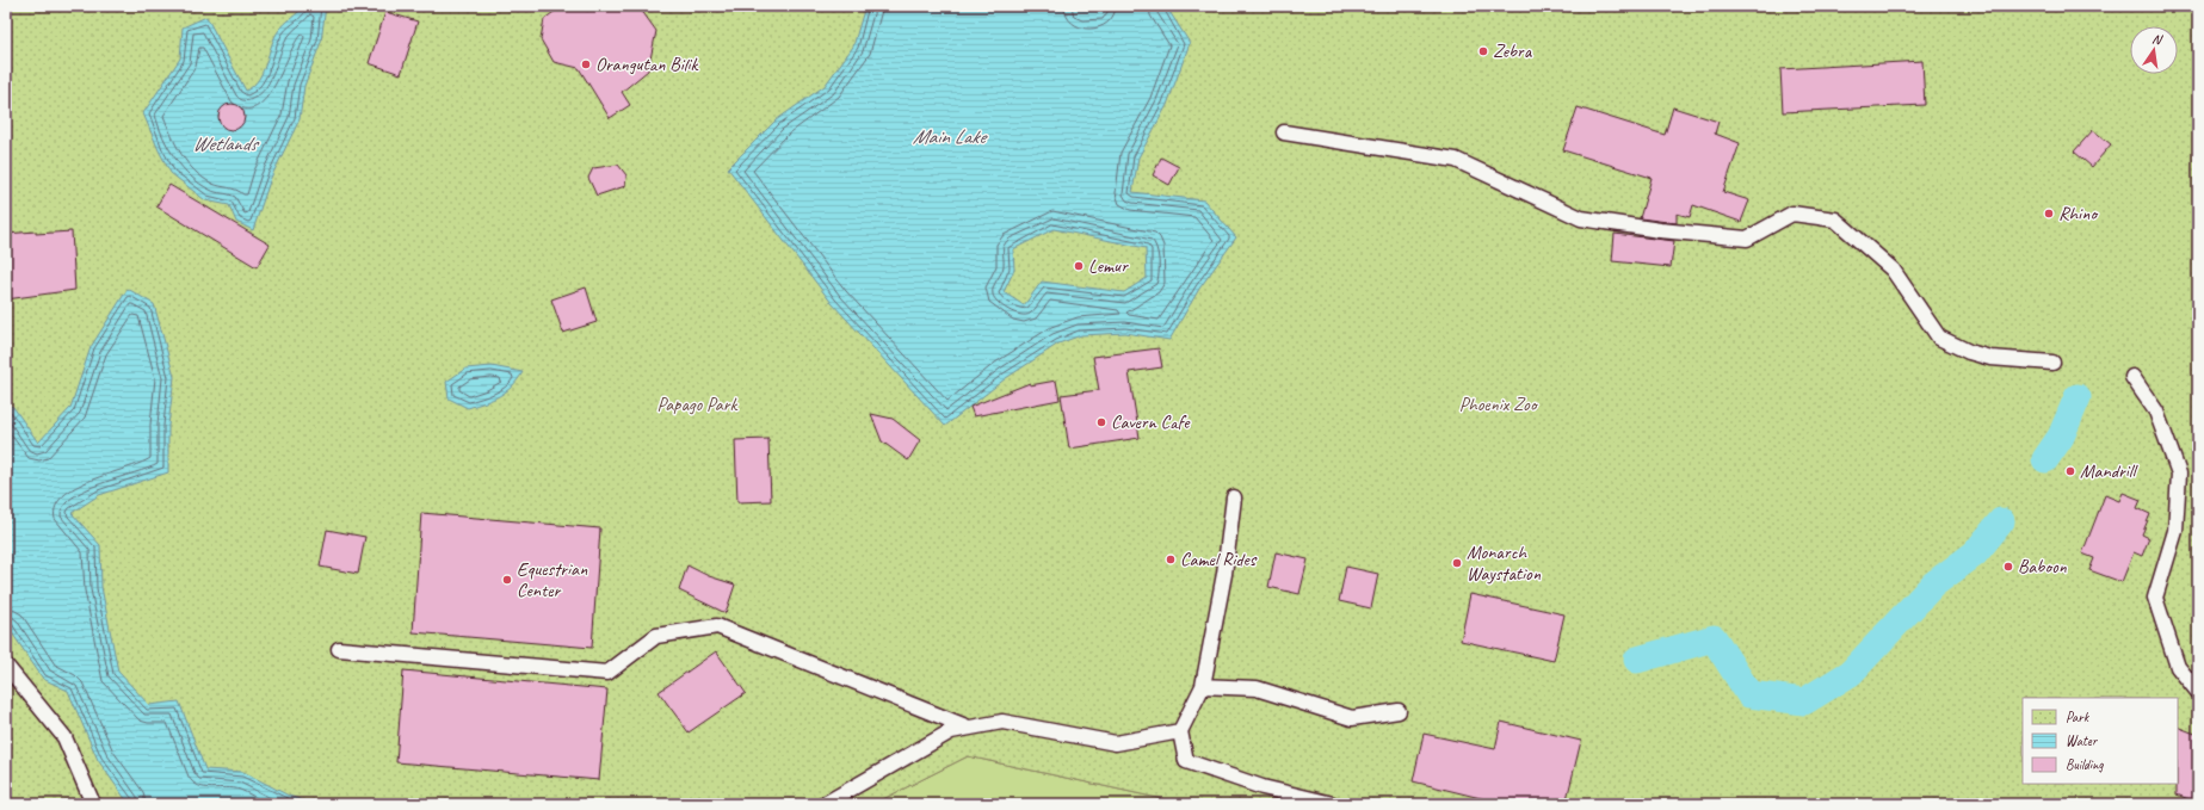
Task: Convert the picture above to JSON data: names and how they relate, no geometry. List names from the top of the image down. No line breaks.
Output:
{"water":["Main Lake","Wetlands"],"parks":["Papago Park","Phoenix Zoo"],"places":["Zebra","Orangutan Bilik","Rhino","Lemur","Cavern Cafe","Mandrill","Camel Rides","Monarch Waystation","Baboon","Equestrian Center"],"legend":["Park","Water","Building"],"north":"top"}
